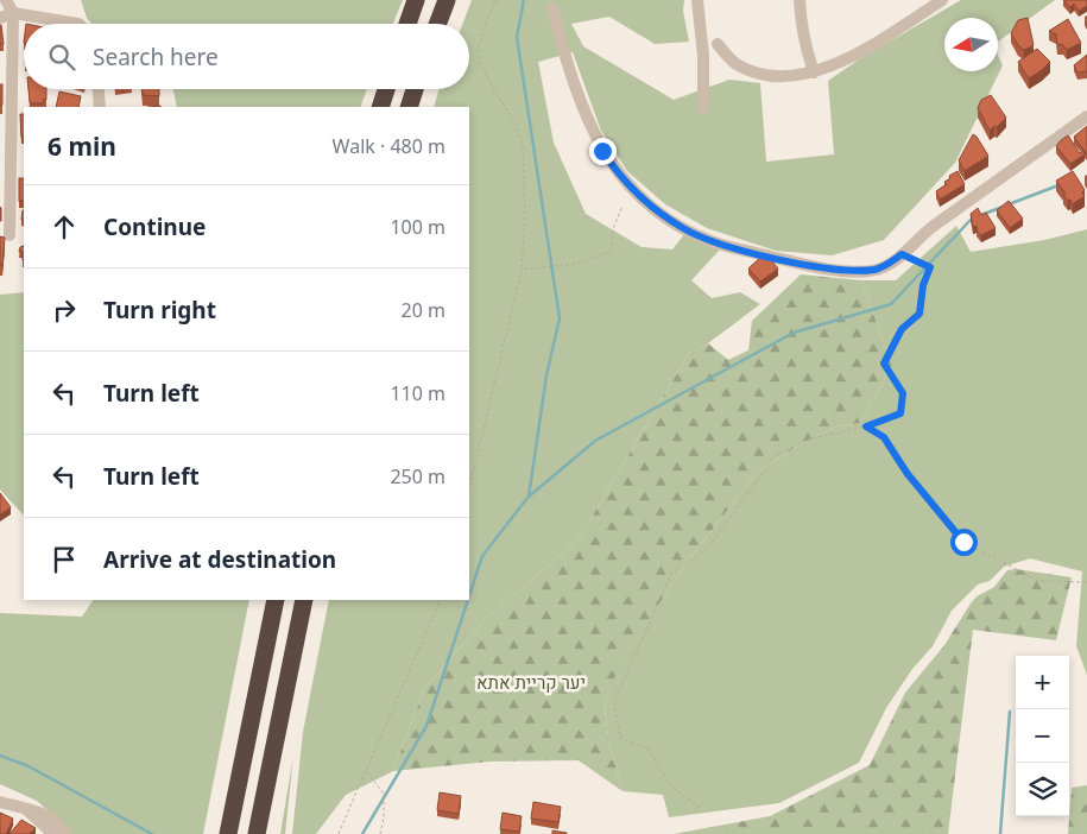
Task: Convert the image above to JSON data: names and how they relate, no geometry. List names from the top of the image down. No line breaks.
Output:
{"parks":["יער קריית אתא"],"north":"left","page":{"search":"Search here","heading":["6 min","Walk · 480 m"],"list":[["Continue","100 m"],["Turn right","20 m"],["Turn left","110 m"],["Turn left","250 m"],"Arrive at destination"],"map_buttons":["+","−"]}}
